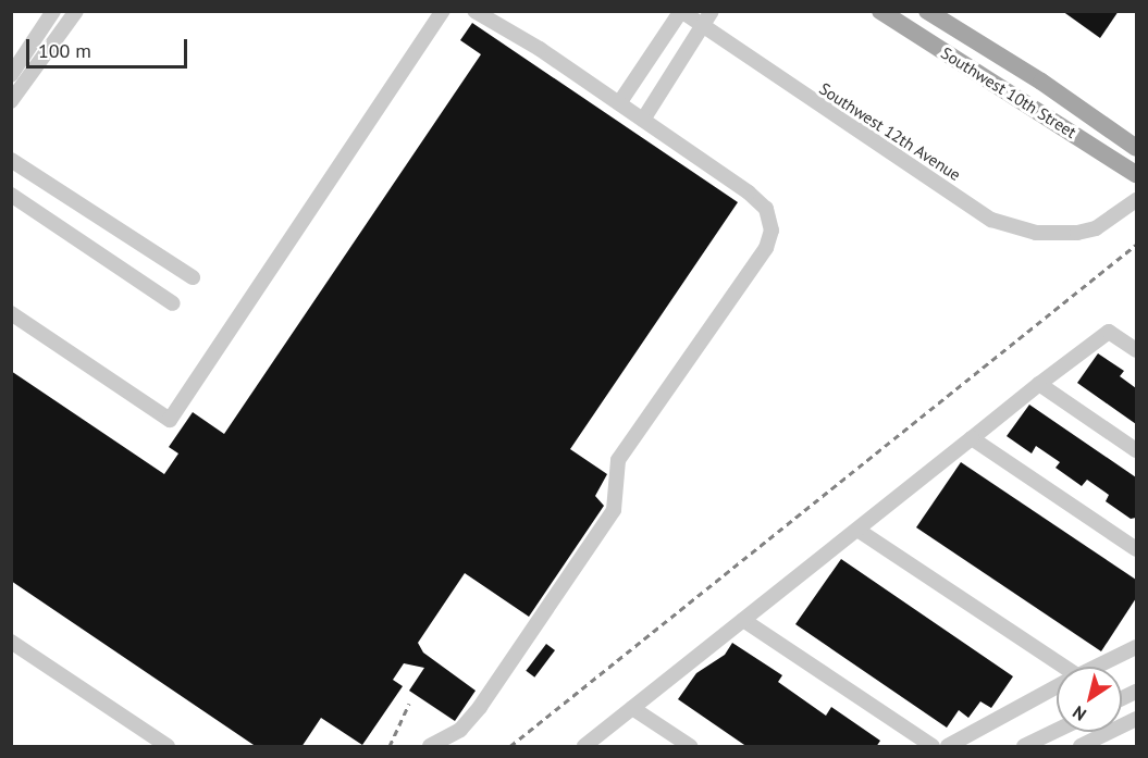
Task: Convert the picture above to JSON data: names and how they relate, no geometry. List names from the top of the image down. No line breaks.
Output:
{"streets":{"main road":["Southwest 10th Street"],"street":["Southwest 12th Avenue"]},"scale_bar":"100 m","north":"bottom left"}
